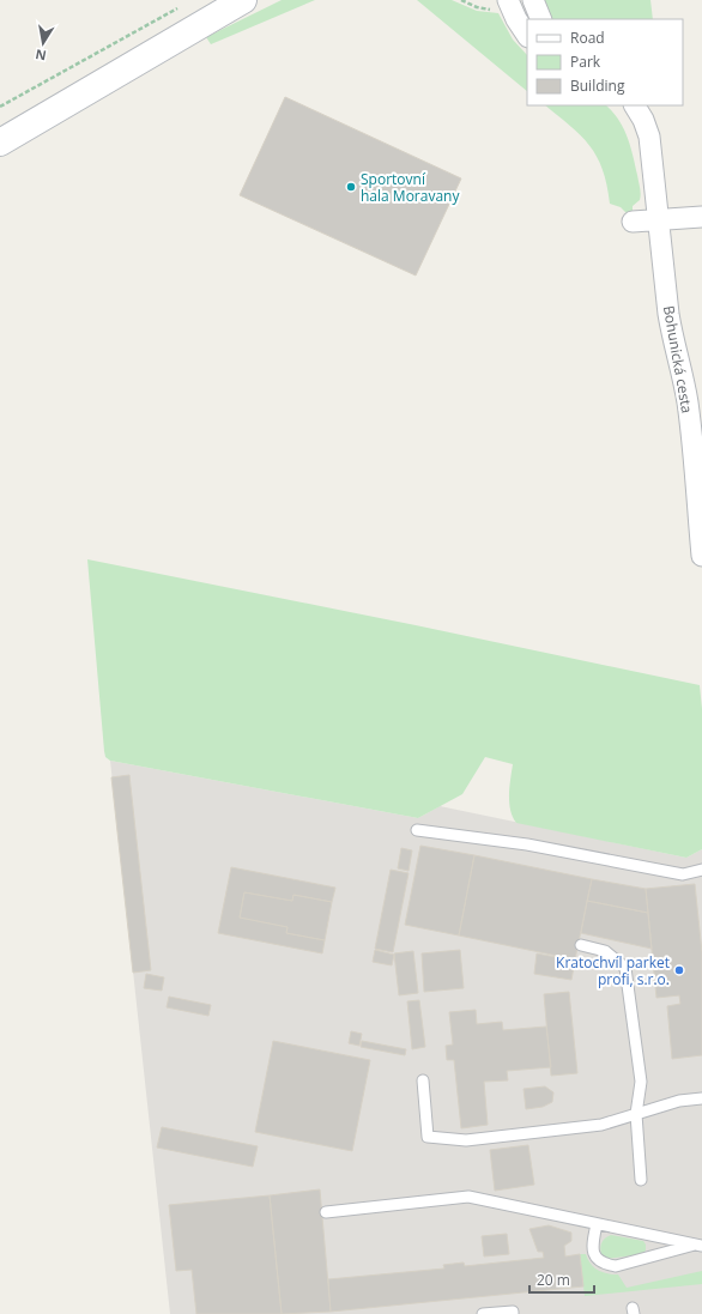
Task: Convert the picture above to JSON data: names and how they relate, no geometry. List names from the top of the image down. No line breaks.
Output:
{"streets":{"street":["Bohunická cesta"]},"places":["Sportovní hala Moravany","Kratochvíl parket profi, s.r.o."],"legend":["Road","Park","Building"],"scale_bar":"20 m","north":"bottom"}
